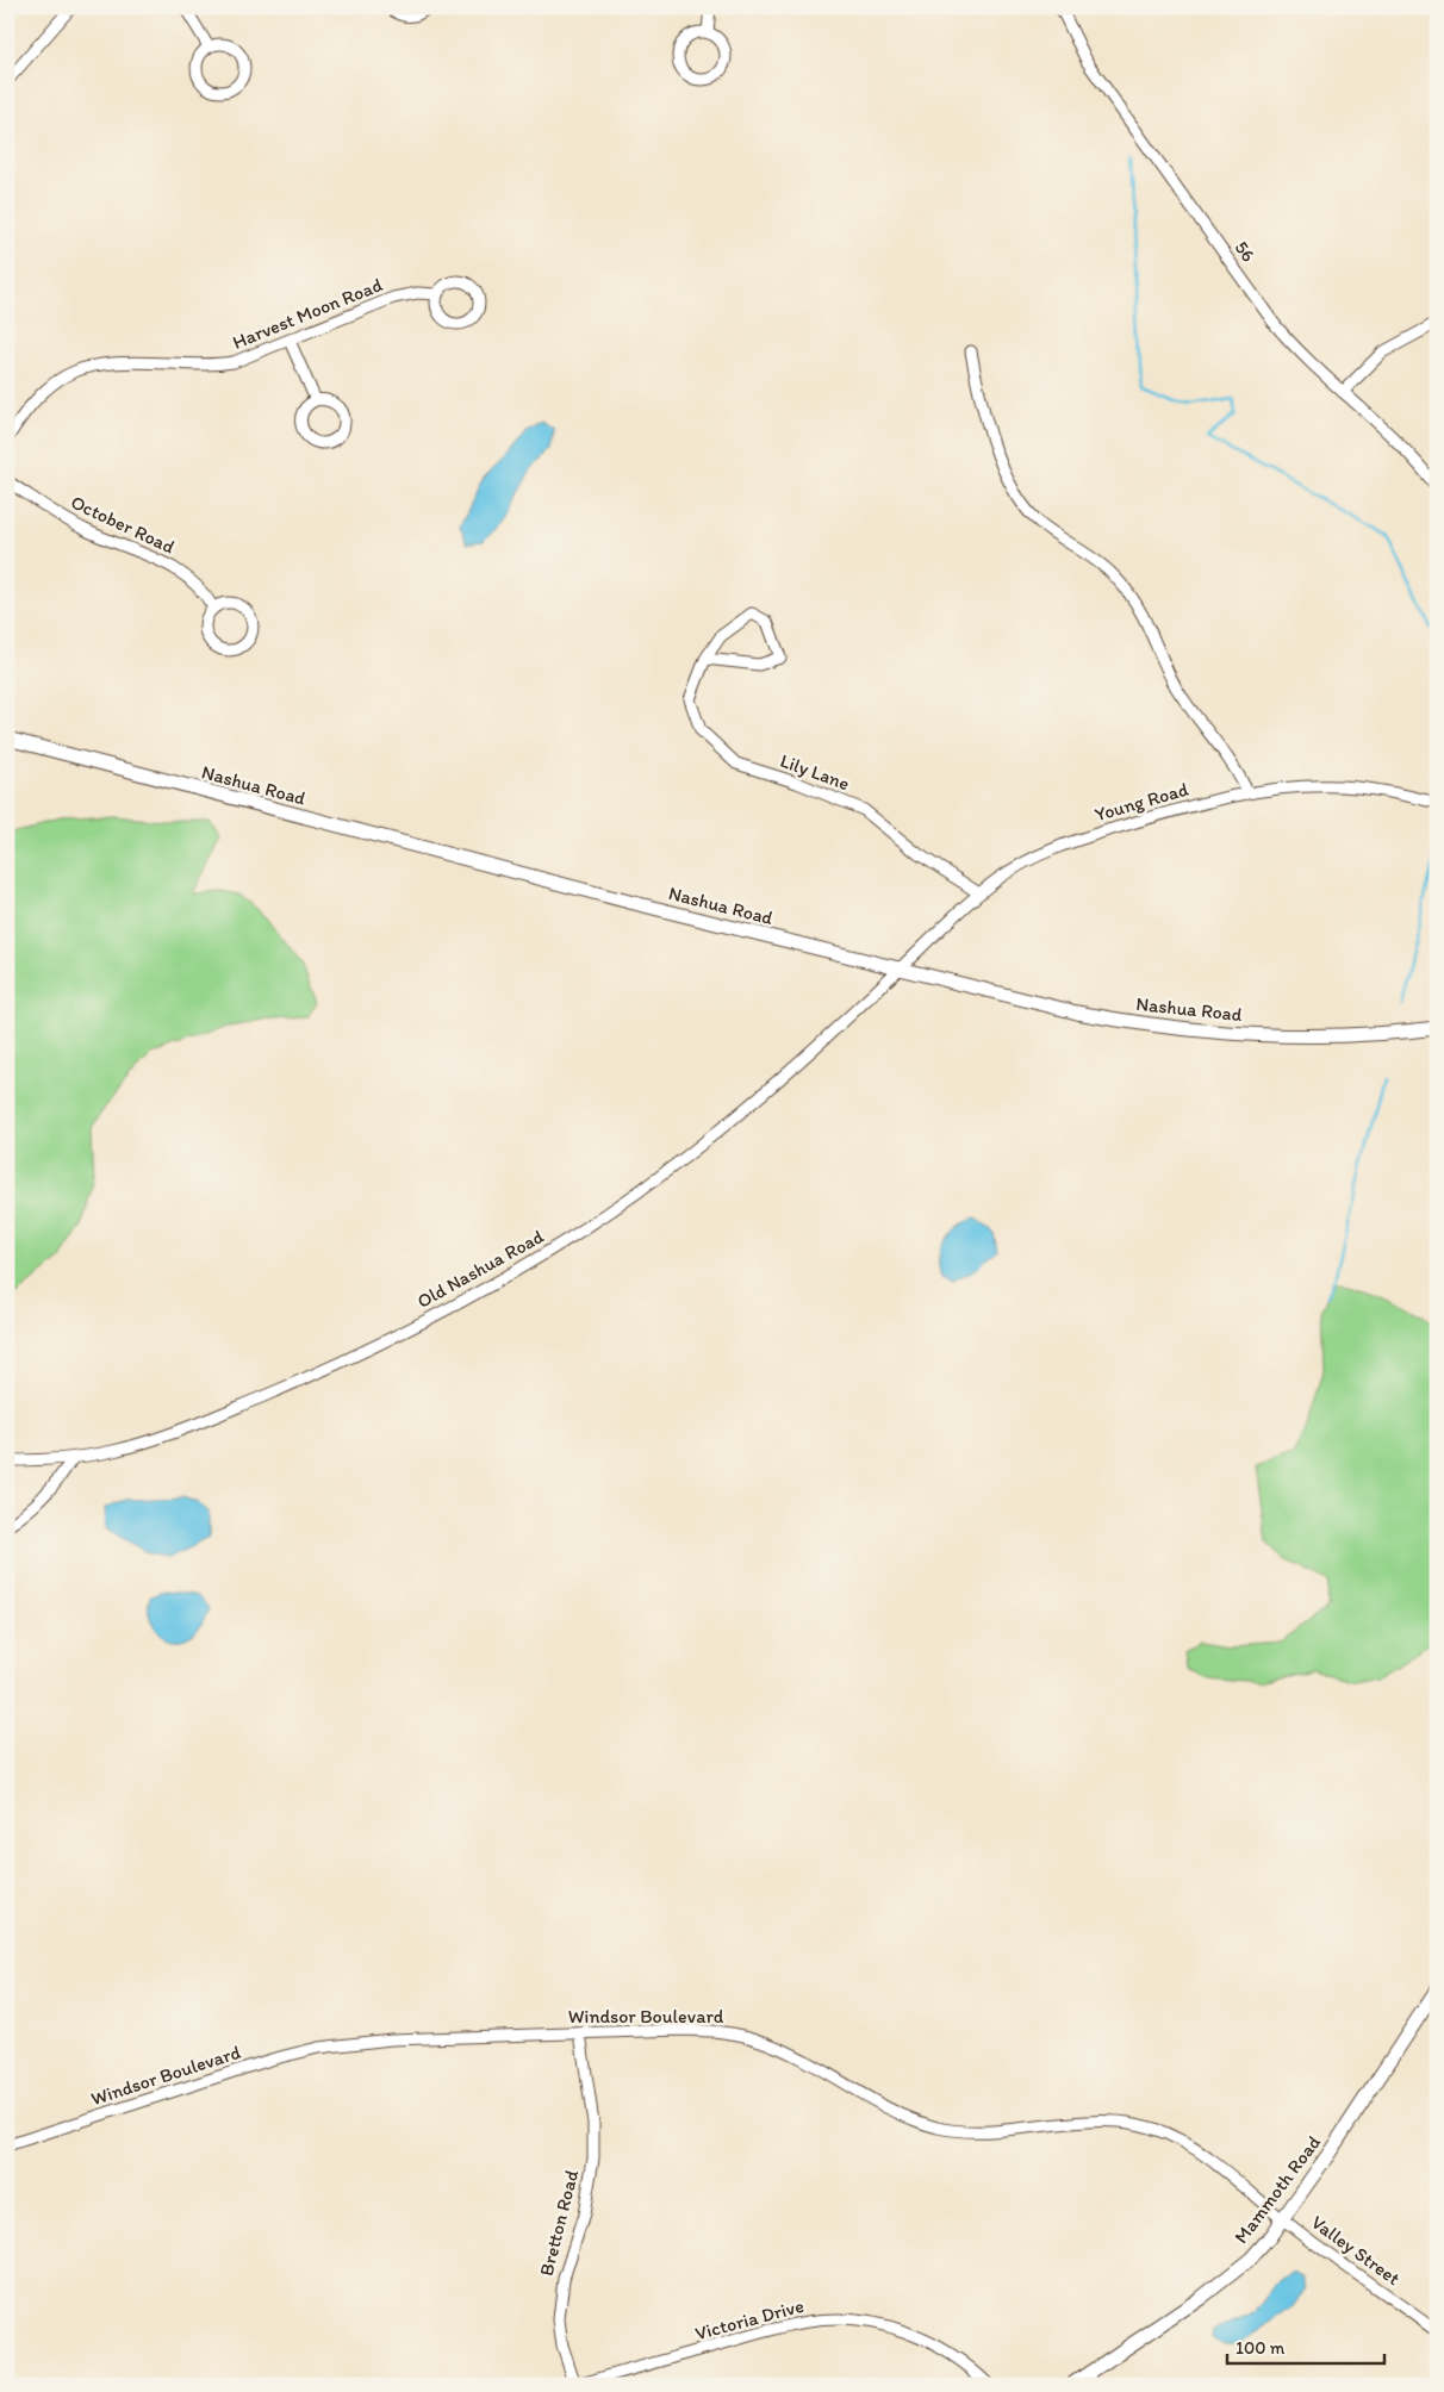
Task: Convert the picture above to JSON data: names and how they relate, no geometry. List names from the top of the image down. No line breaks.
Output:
{"streets":{"main road":["Nashua Road","Mammoth Road"],"street":["56","Harvest Moon Road","October Road","Lily Lane","Young Road","Old Nashua Road","Windsor Boulevard","Bretton Road","Valley Street","Victoria Drive"]},"crossings":[["Lily Lane","Young Road"],["Nashua Road","Young Road"],["Nashua Road","Old Nashua Road"],["Young Road","Old Nashua Road"],["Windsor Boulevard","Mammoth Road"],["Windsor Boulevard","Bretton Road"],["Windsor Boulevard","Valley Street"],["Mammoth Road","Valley Street"],["Bretton Road","Victoria Drive"]],"scale_bar":"100 m"}
